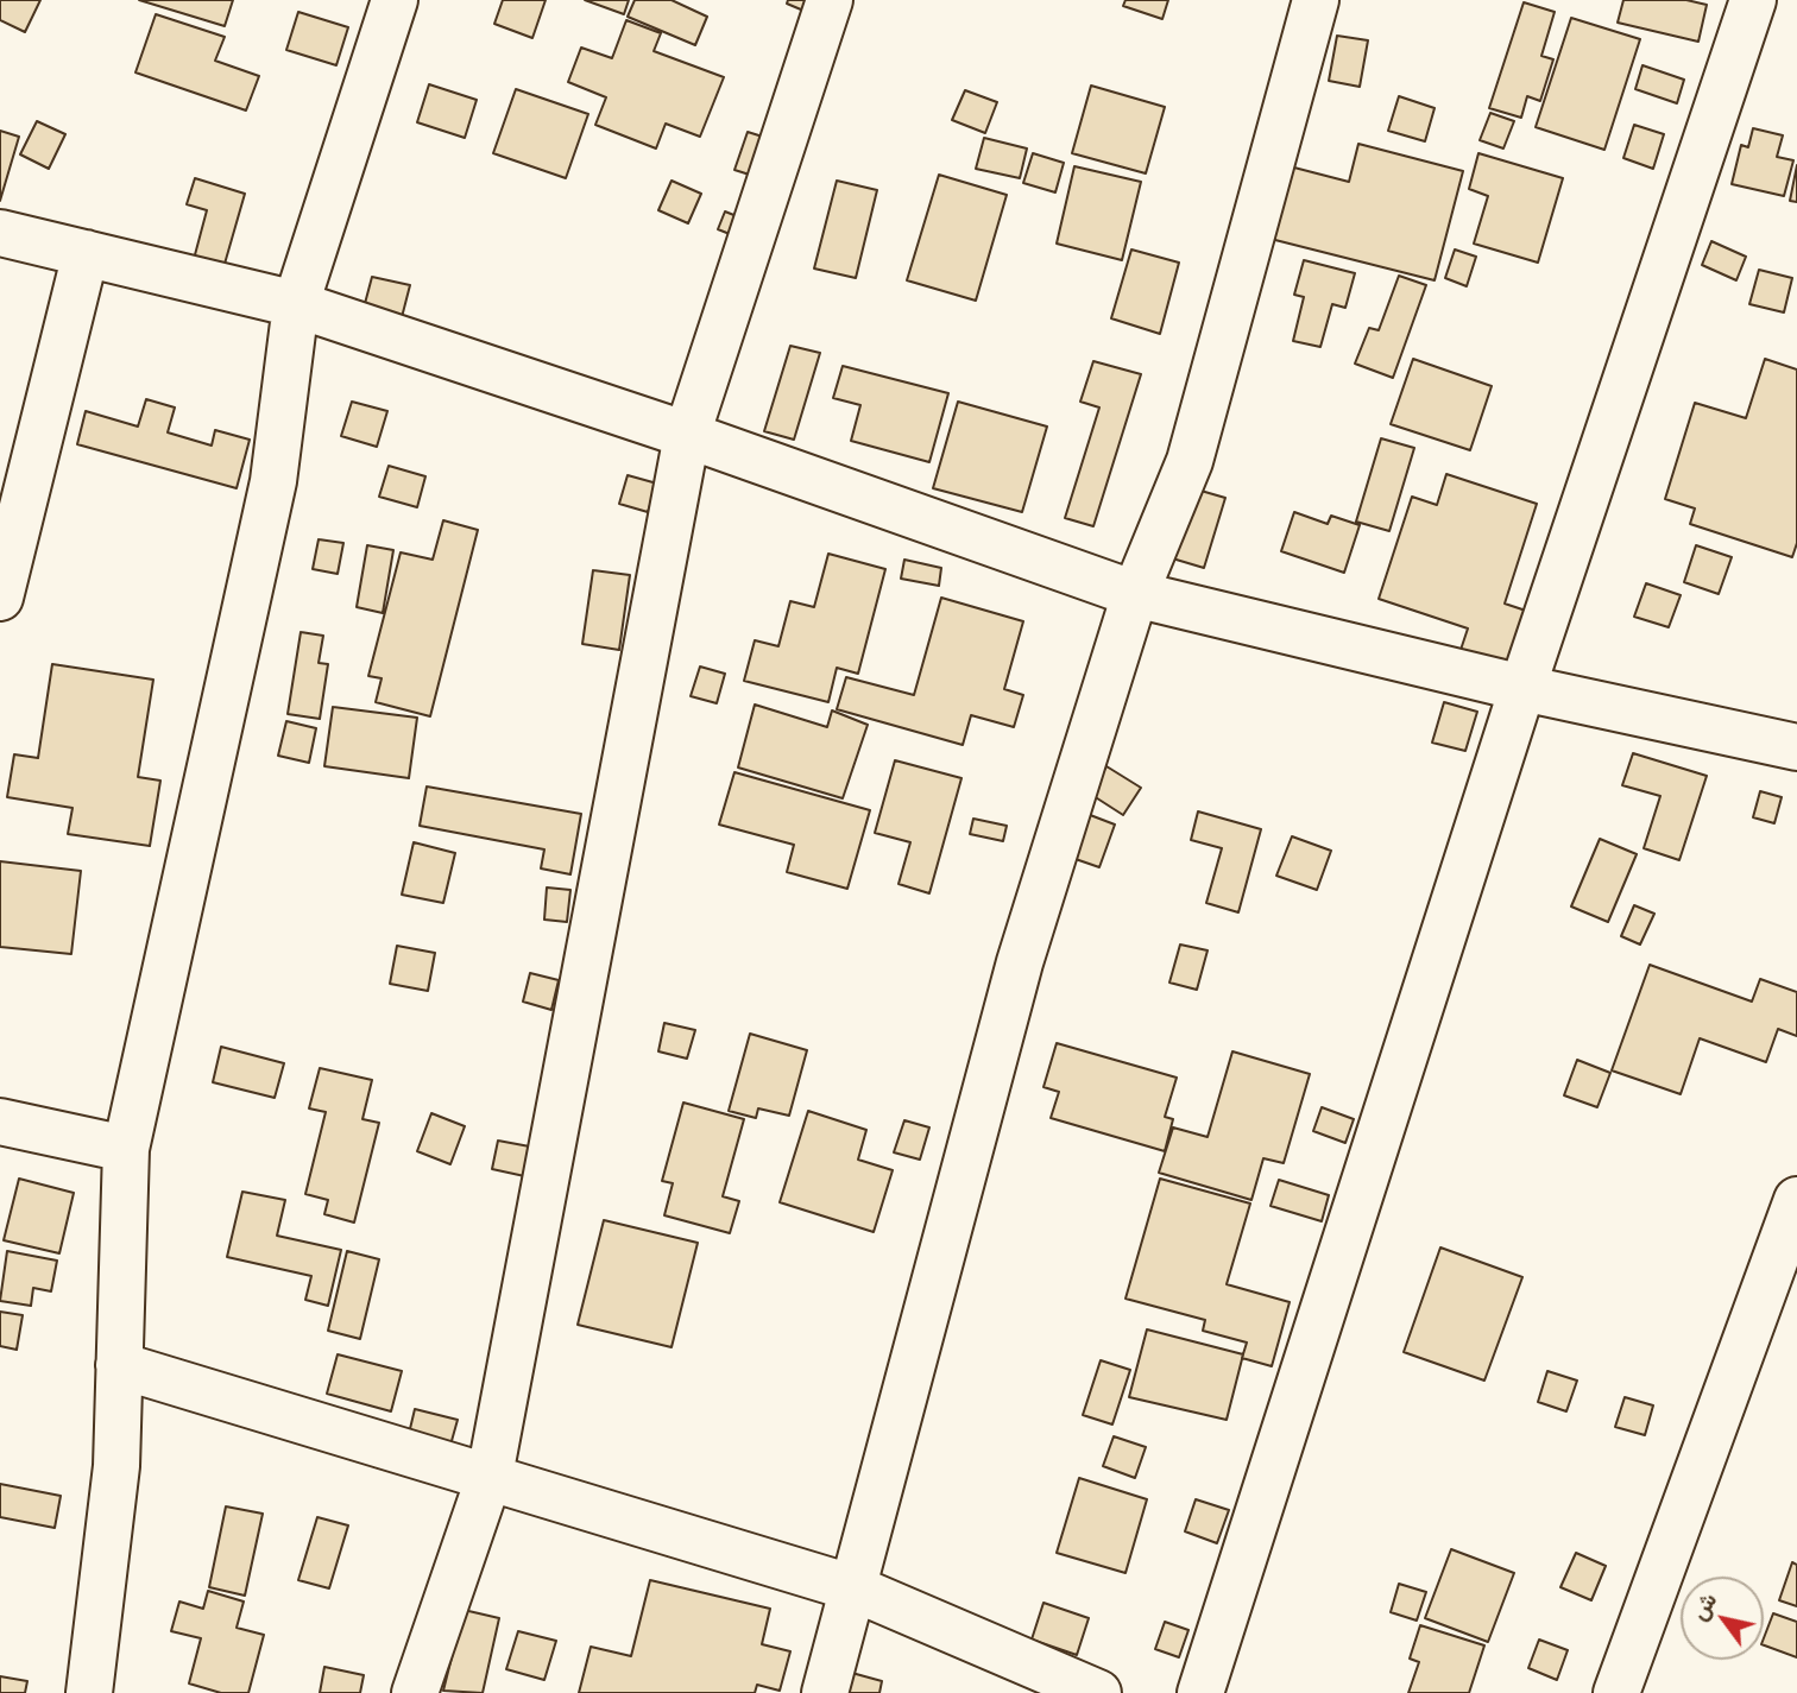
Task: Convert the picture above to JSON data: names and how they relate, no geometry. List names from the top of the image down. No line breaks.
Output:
{"north":"top left"}
